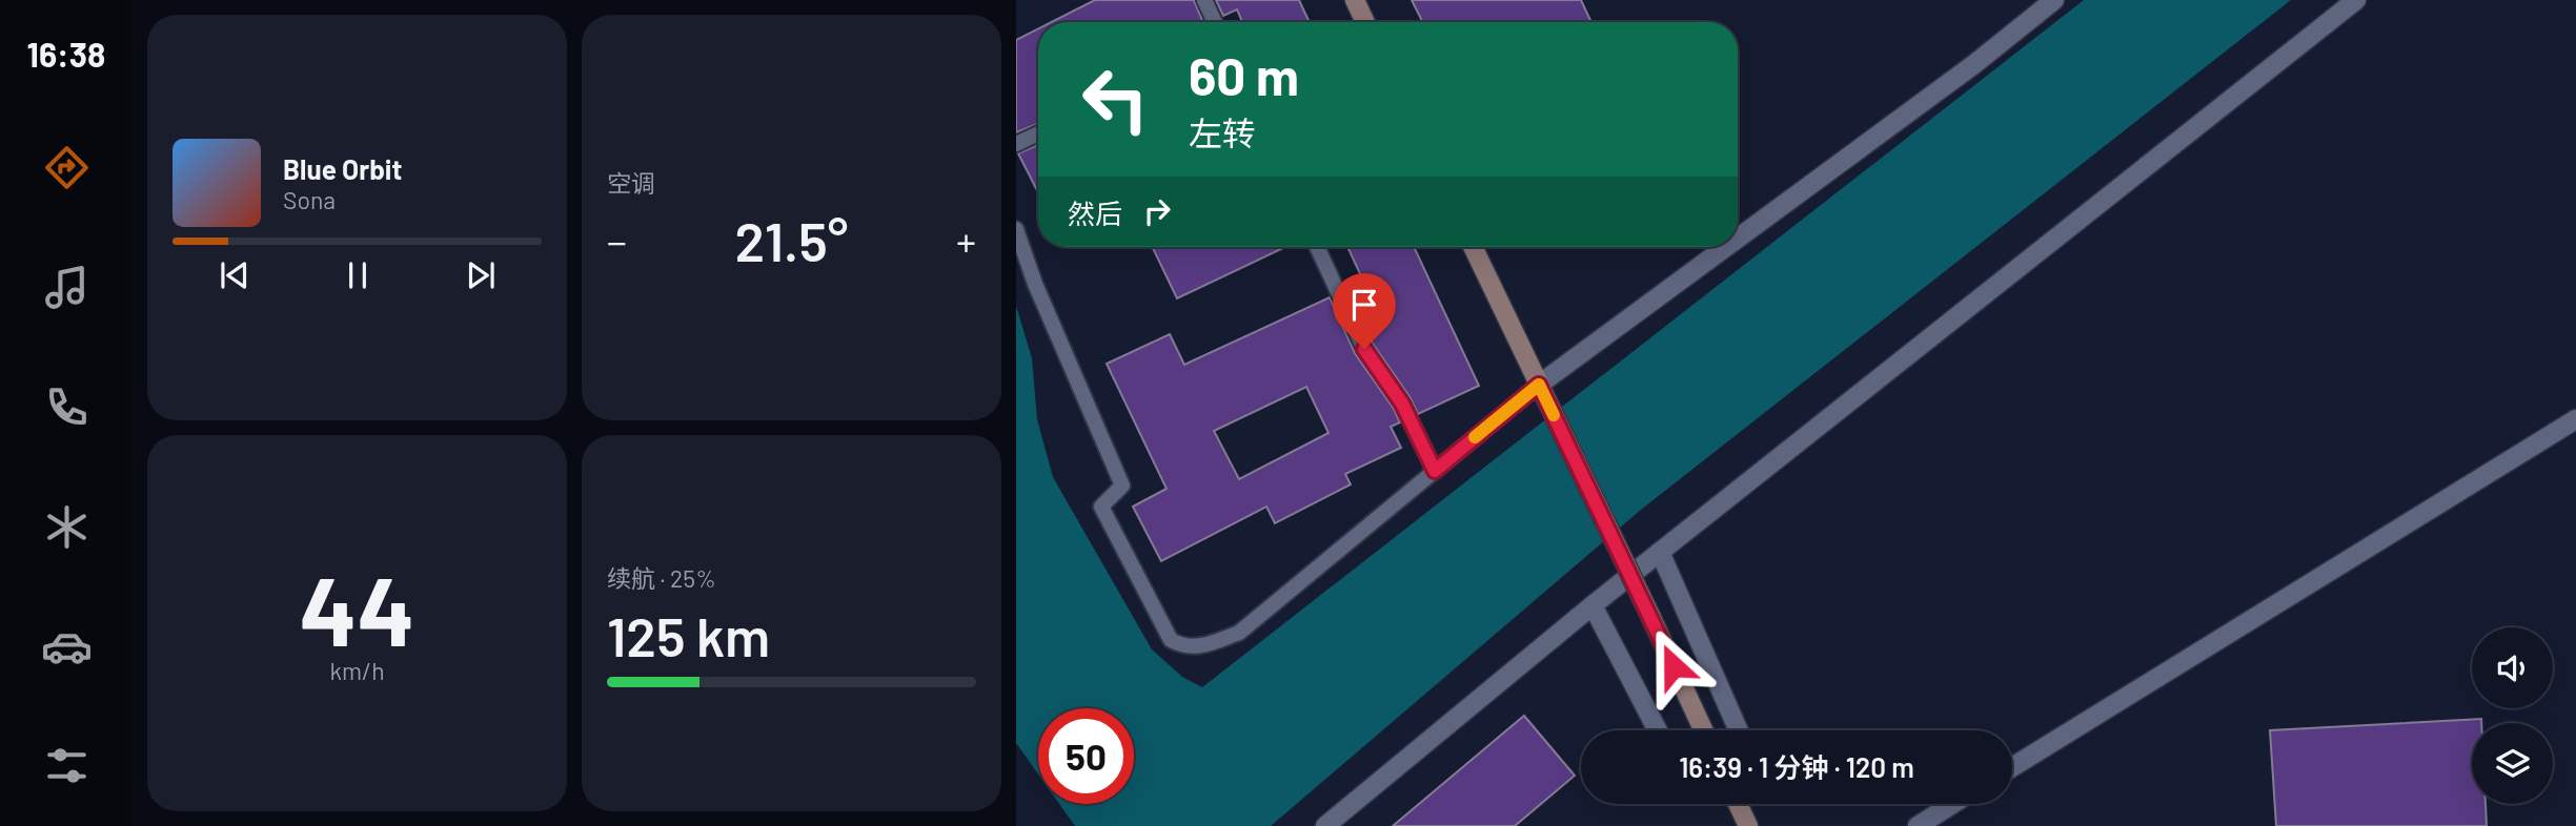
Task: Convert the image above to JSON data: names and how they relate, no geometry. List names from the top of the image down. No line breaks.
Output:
{"page":{"tabs":"16:38","tile":["空调",["44","km/h"],["续航 · 25%","125 km"]],"turn":["60 m","左转"],"song":["Blue Orbit","Sona"],"then":"然后","heat":["−","21.5°","+"],"limit":"50","trip":"16:39 · 1 分钟 · 120 m"}}
